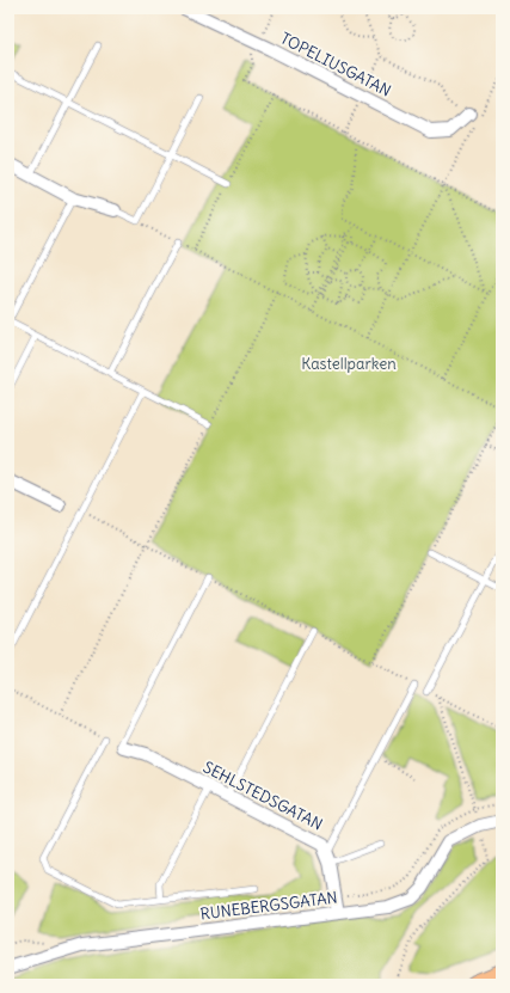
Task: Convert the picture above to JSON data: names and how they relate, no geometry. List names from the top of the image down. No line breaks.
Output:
{"streets":{"street":["TOPELIUSGATAN","SEHLSTEDSGATAN","RUNEBERGSGATAN"]},"parks":["Kastellparken"]}
